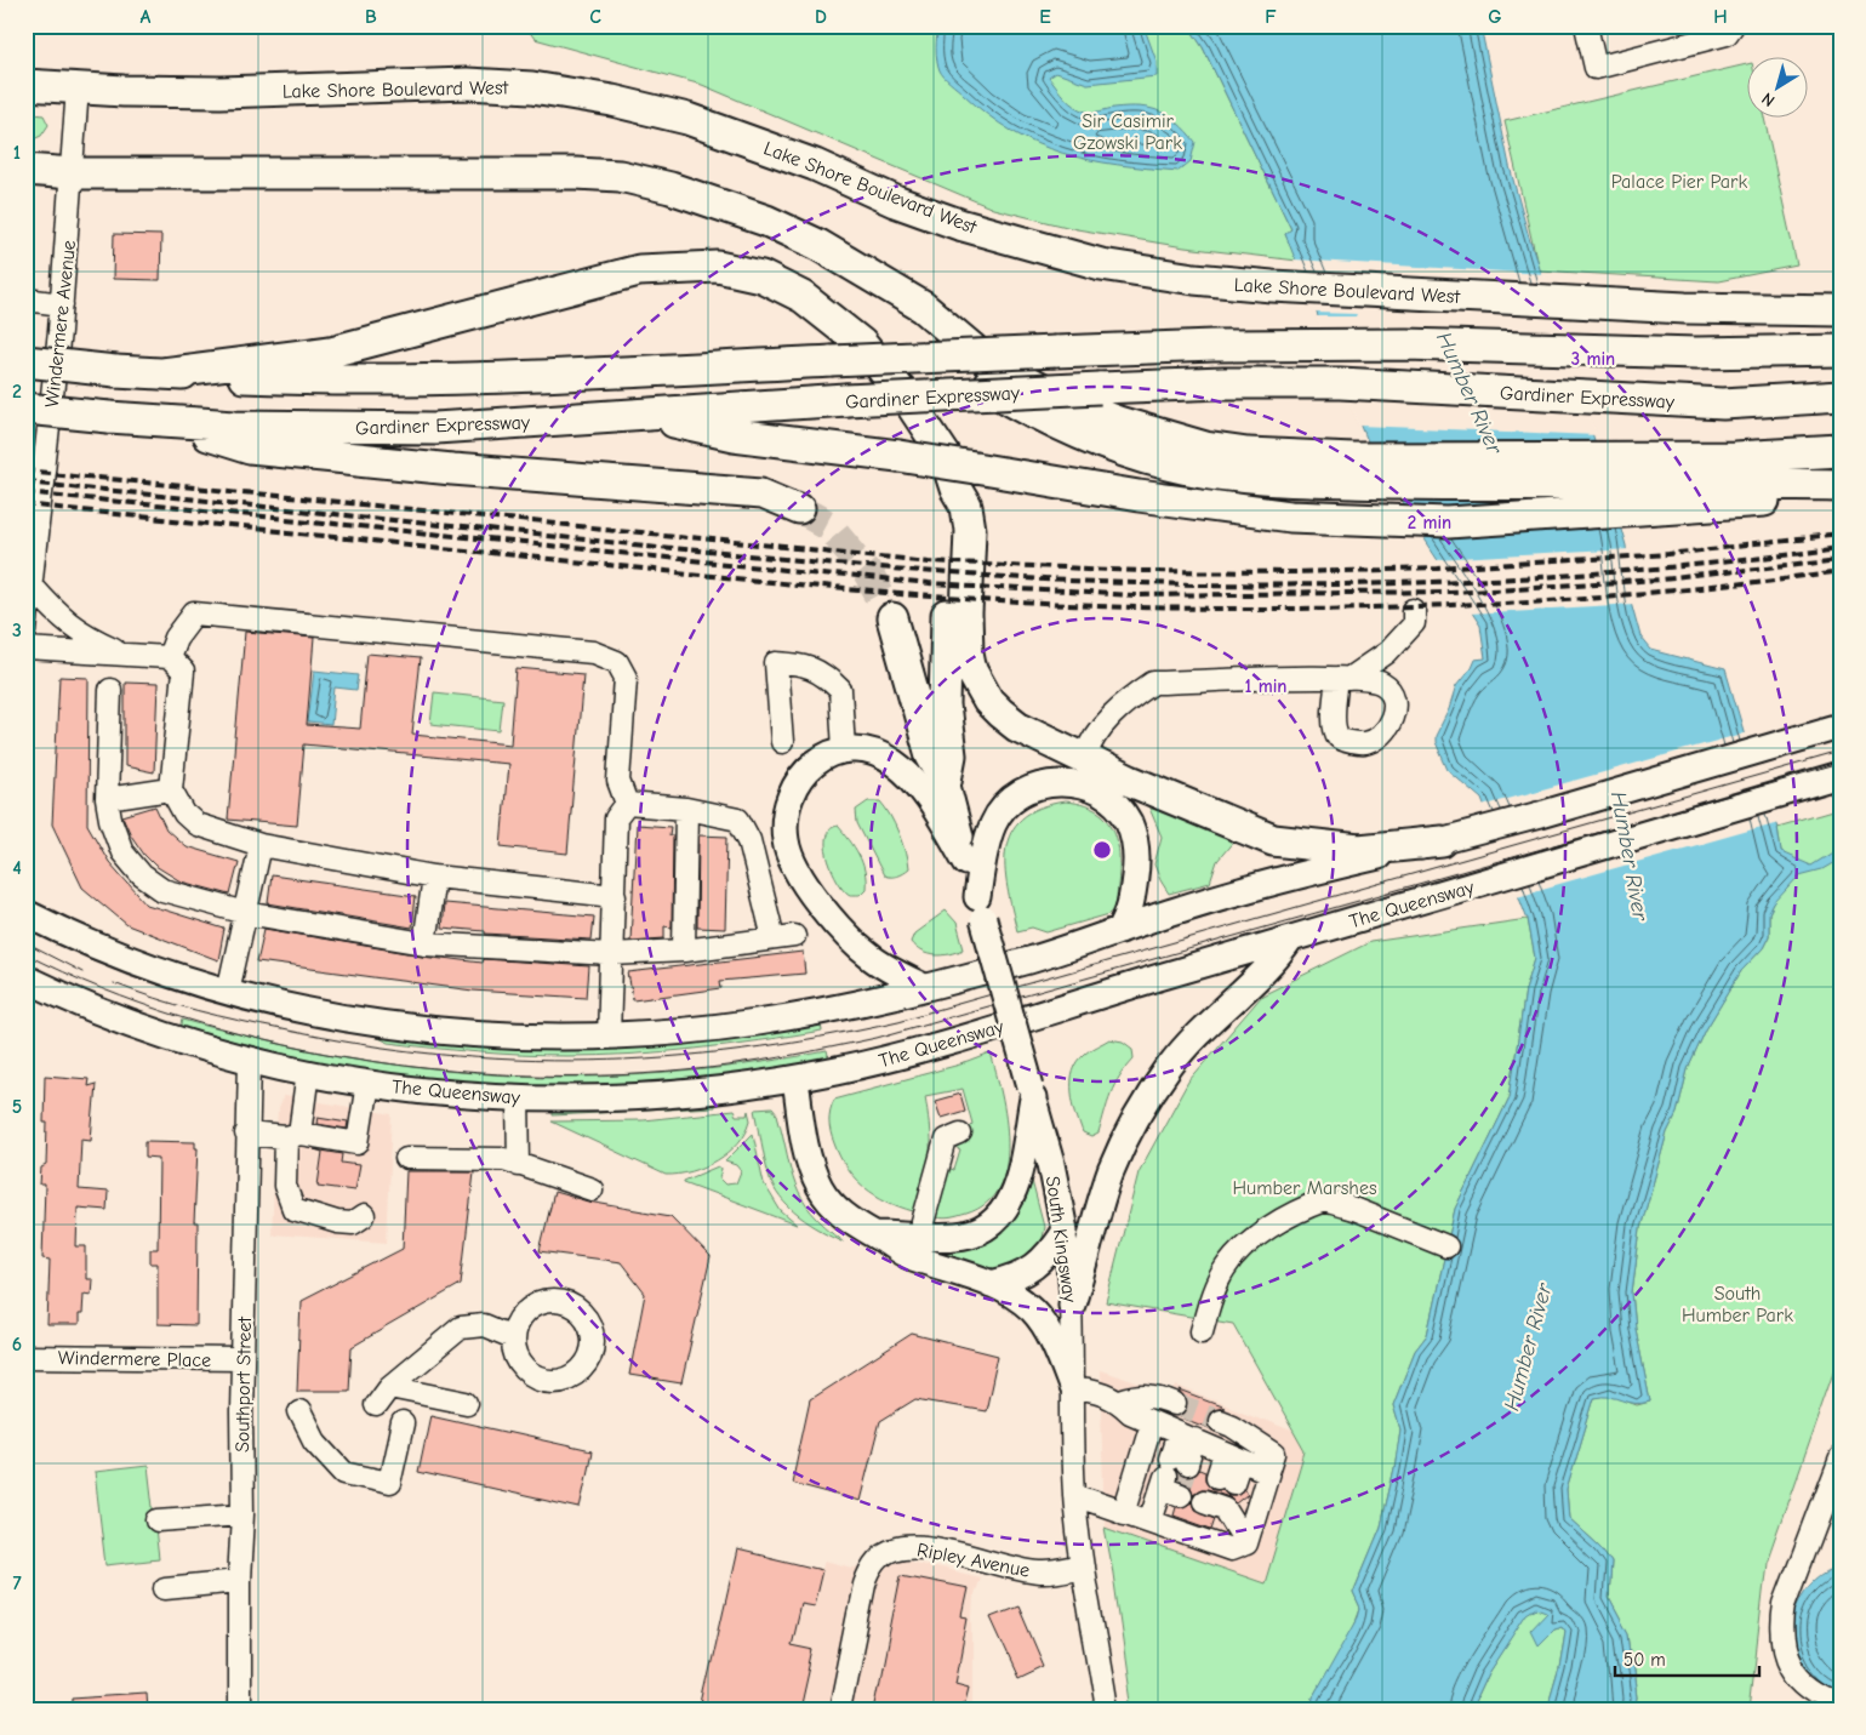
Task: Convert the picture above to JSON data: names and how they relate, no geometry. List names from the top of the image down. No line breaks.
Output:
{"streets":{"highway":["Lake Shore Boulevard West","Gardiner Expressway"],"main road":["The Queensway","South Kingsway"],"street":["Windermere Avenue","Windermere Place","Southport Street","Ripley Avenue"]},"crossings":[["Lake Shore Boulevard West","Windermere Avenue"],["The Queensway","Southport Street"],["South Kingsway","Ripley Avenue"],["Windermere Place","Southport Street"]],"water":["Humber River"],"parks":["Sir Casimir Gzowski Park","Palace Pier Park","Humber Marshes","South Humber Park"],"scale_bar":"50 m","north":"bottom left","grid":{"columns":["A","B","C","D","E","F","G","H"],"rows":["1","2","3","4","5","6","7"]},"rings":["3 min","2 min","1 min"]}
